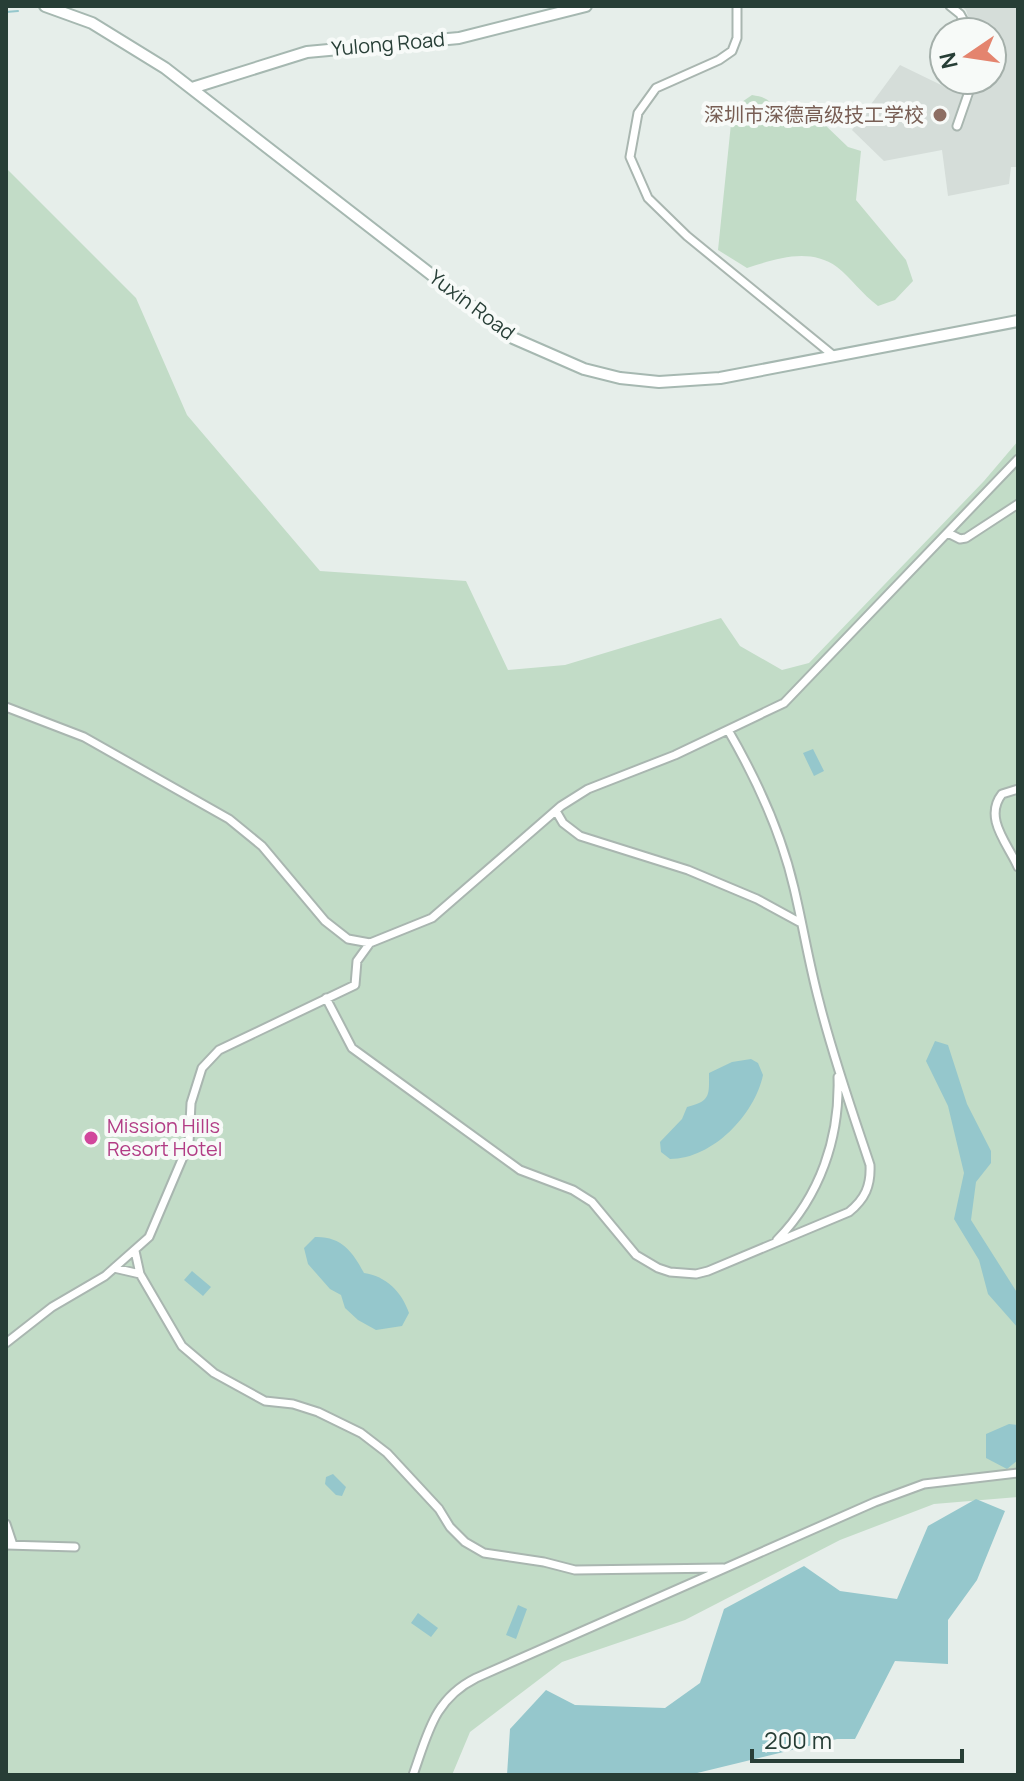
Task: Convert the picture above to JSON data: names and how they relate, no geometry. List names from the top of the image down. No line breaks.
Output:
{"streets":{"street":["Yulong Road","Yuxin Road"]},"crossings":[["Yulong Road","Yuxin Road"]],"places":["深圳市深德高级技工学校","Mission Hills Resort Hotel"],"scale_bar":"200 m","north":"left"}
